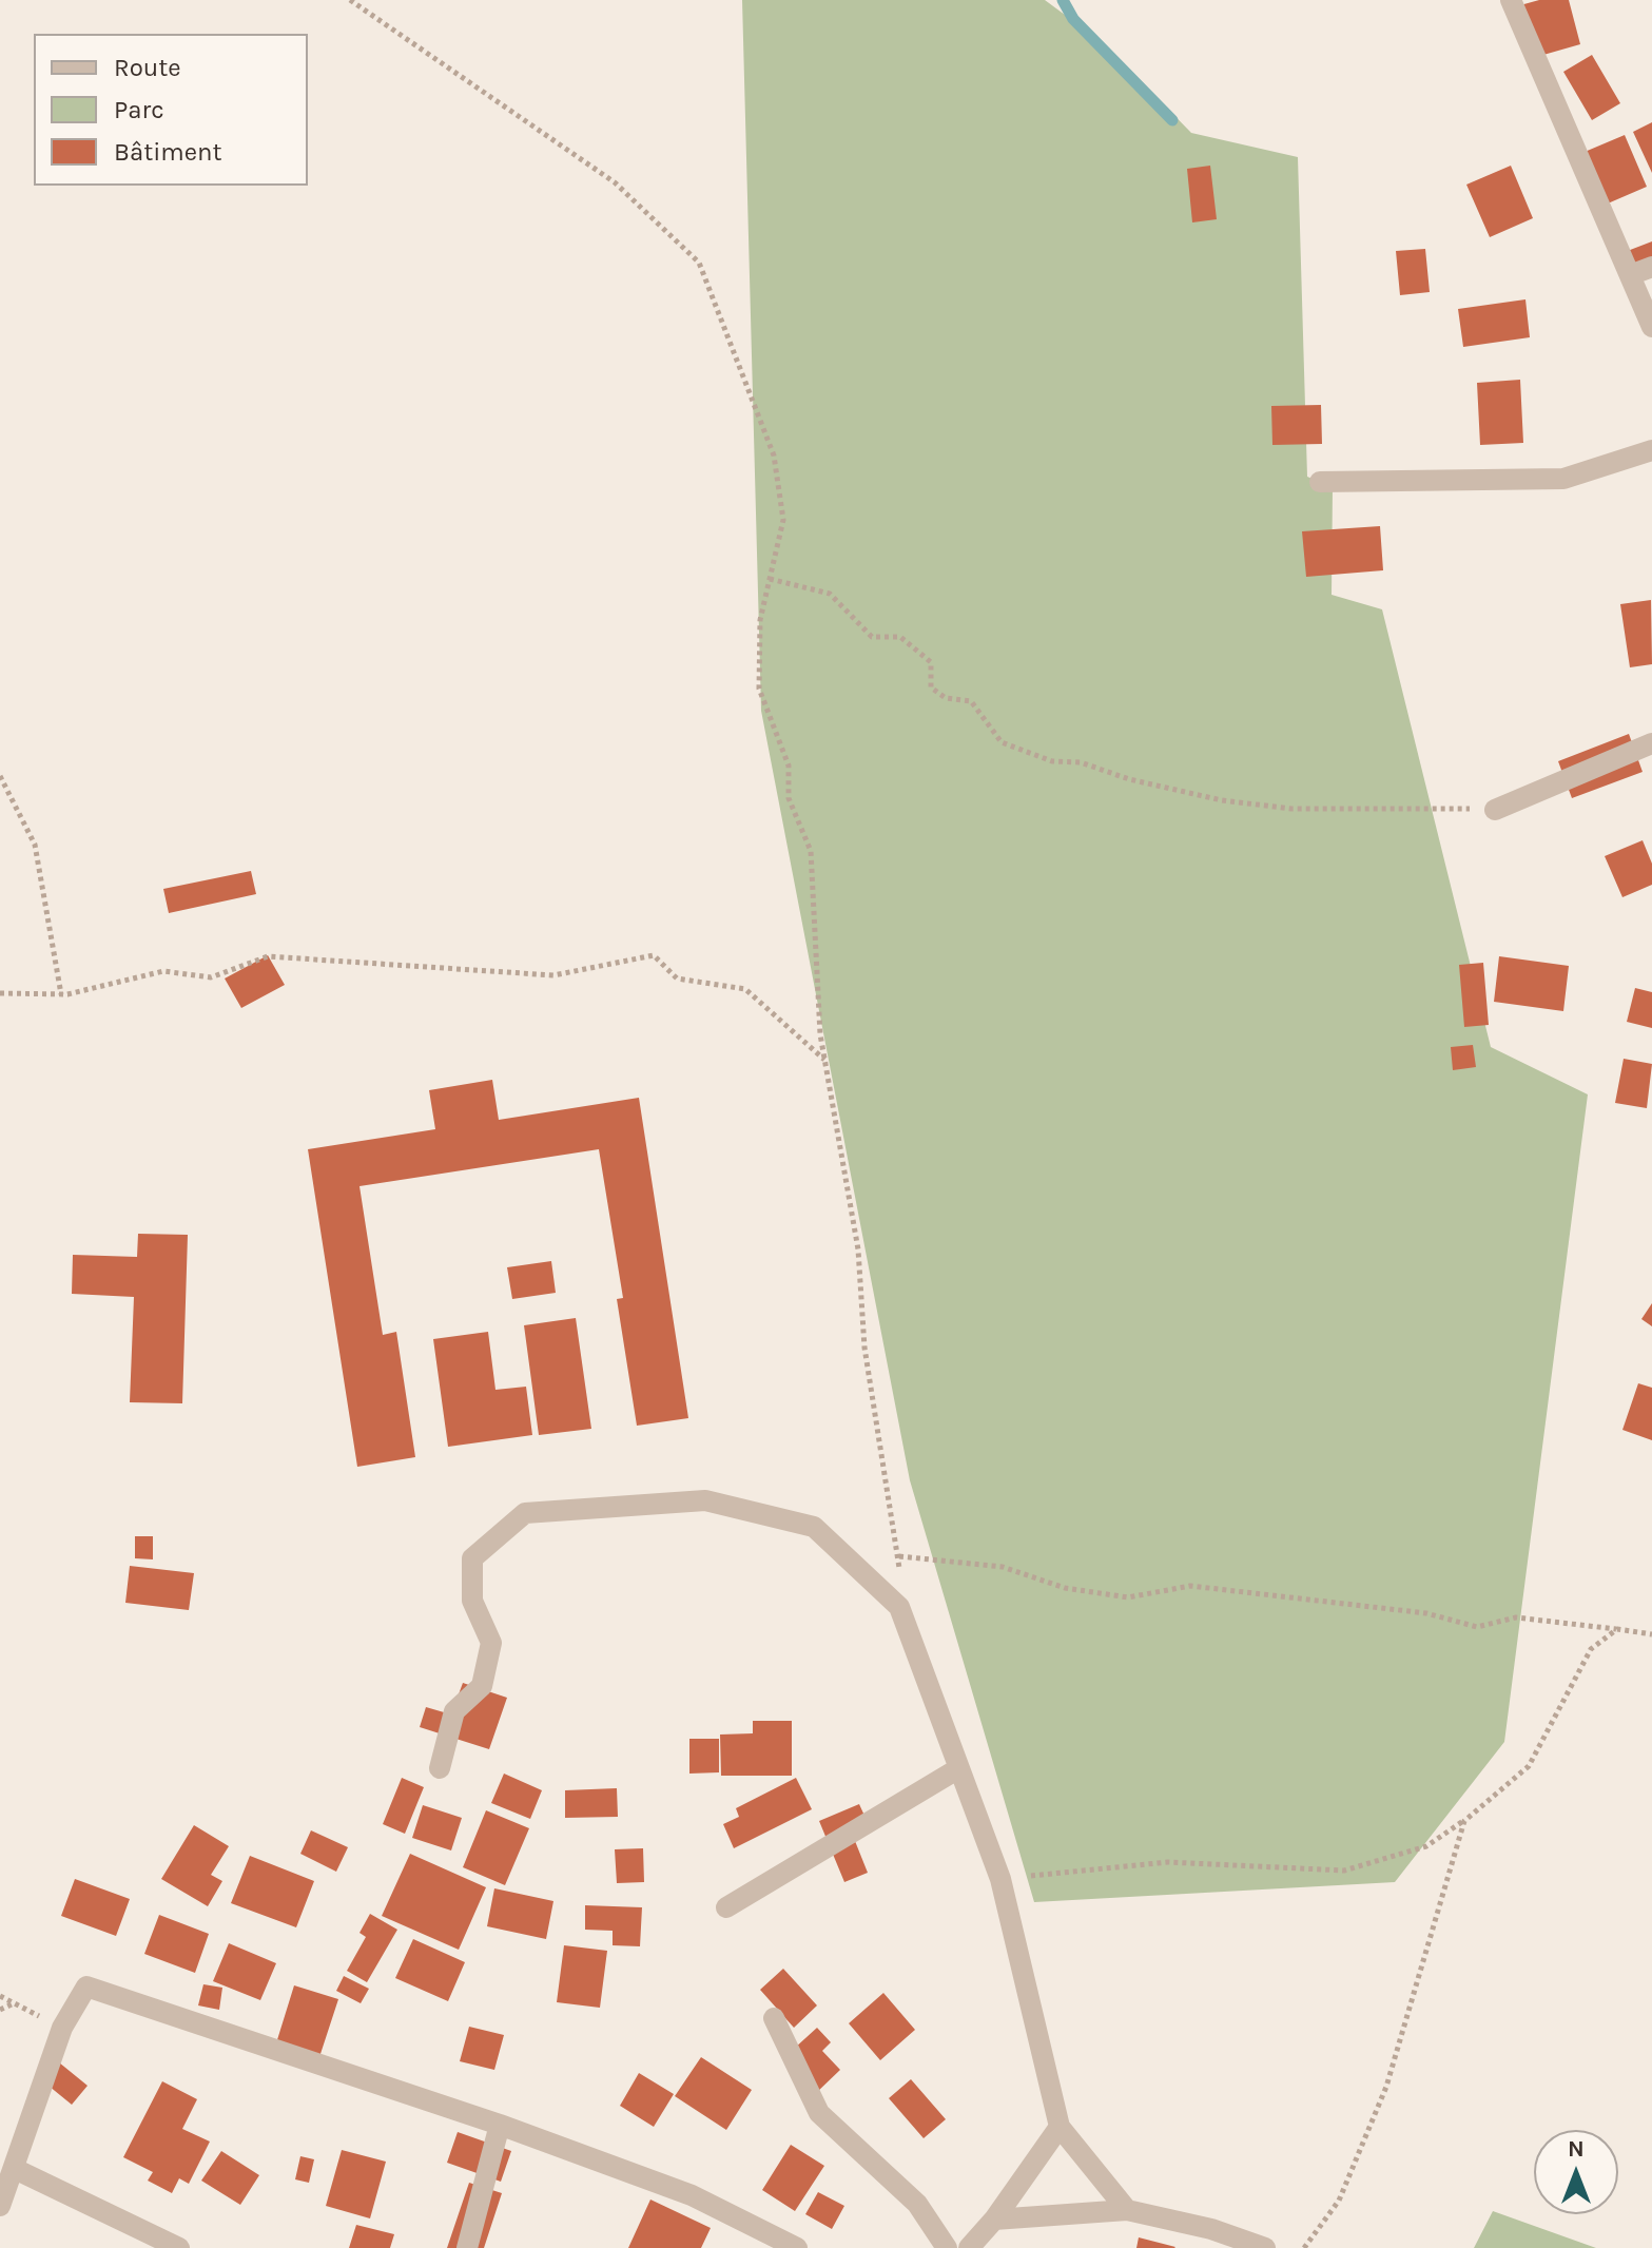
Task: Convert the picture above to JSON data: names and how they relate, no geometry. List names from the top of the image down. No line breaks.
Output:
{"legend":["Route","Parc","Bâtiment"],"north":"top"}
